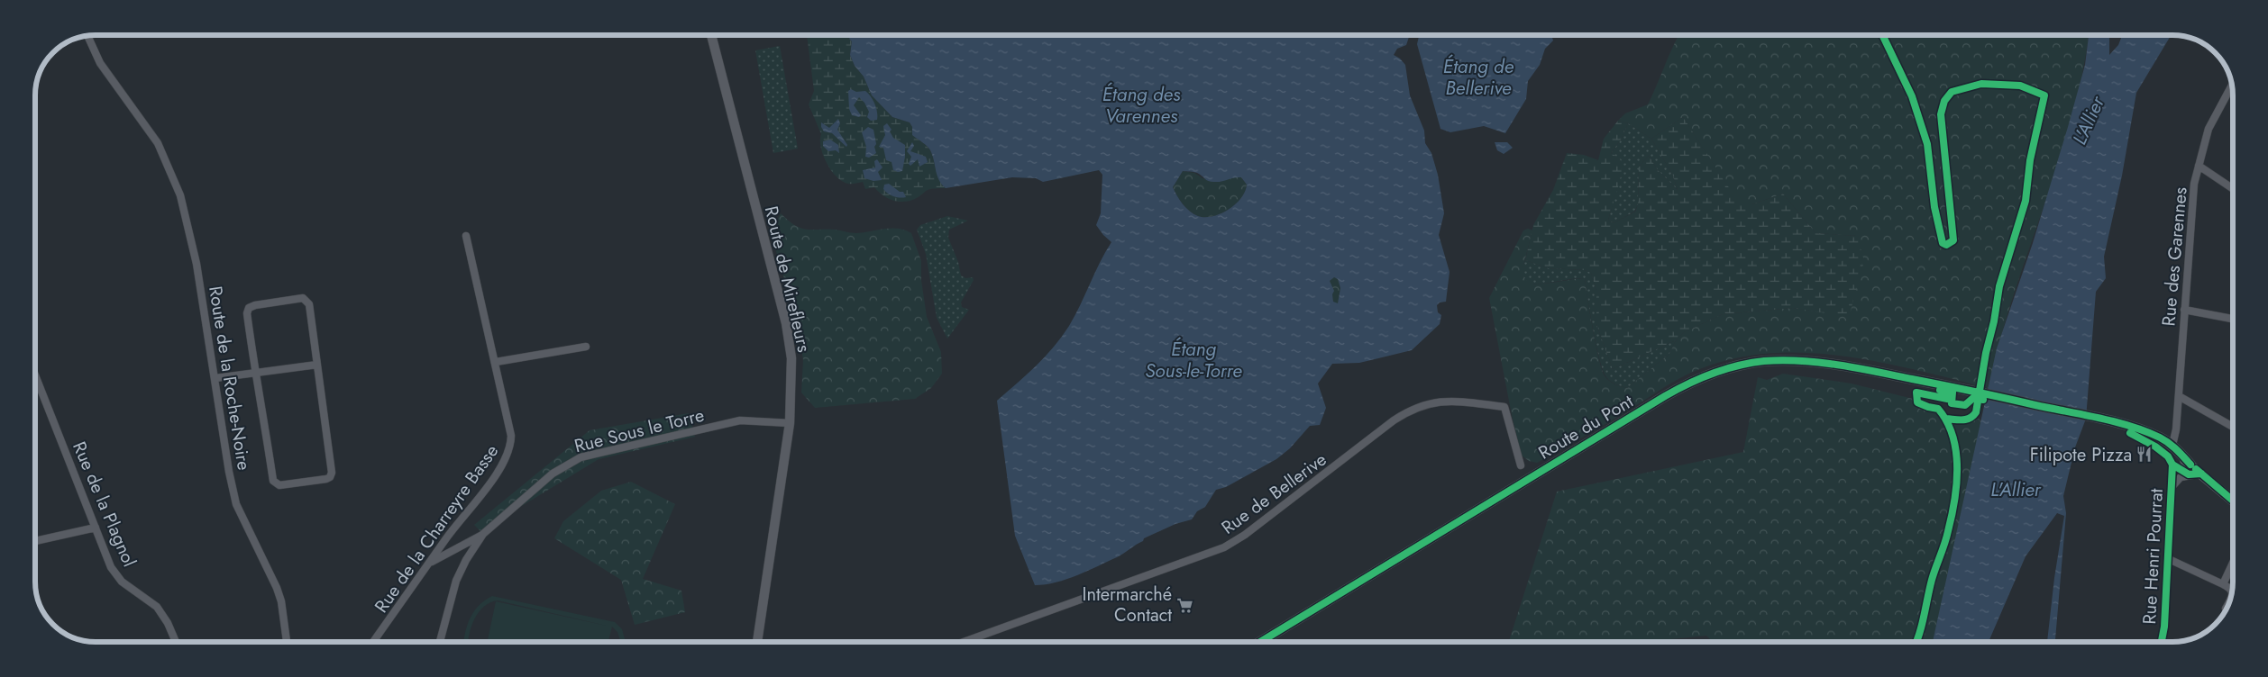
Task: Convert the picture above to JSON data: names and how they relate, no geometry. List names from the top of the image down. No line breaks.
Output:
{"streets":{"main road":["Route du Pont"],"street":["Rue des Garennes","Route de Mirefleurs","Route de la Roche-Noire","Rue Sous le Torre","Rue de Bellerive","Rue de la Plagnol","Rue de la Charreyre Basse","Rue Henri Pourrat"]},"crossings":[["Route de Mirefleurs","Rue Sous le Torre"]],"water":["Étang de Bellerive","Étang des Varennes","L'Allier","Étang Sous-le-Torre"],"places":{"restaurant":["Filipote Pizza"],"supermarket":["Intermarché Contact"]}}
